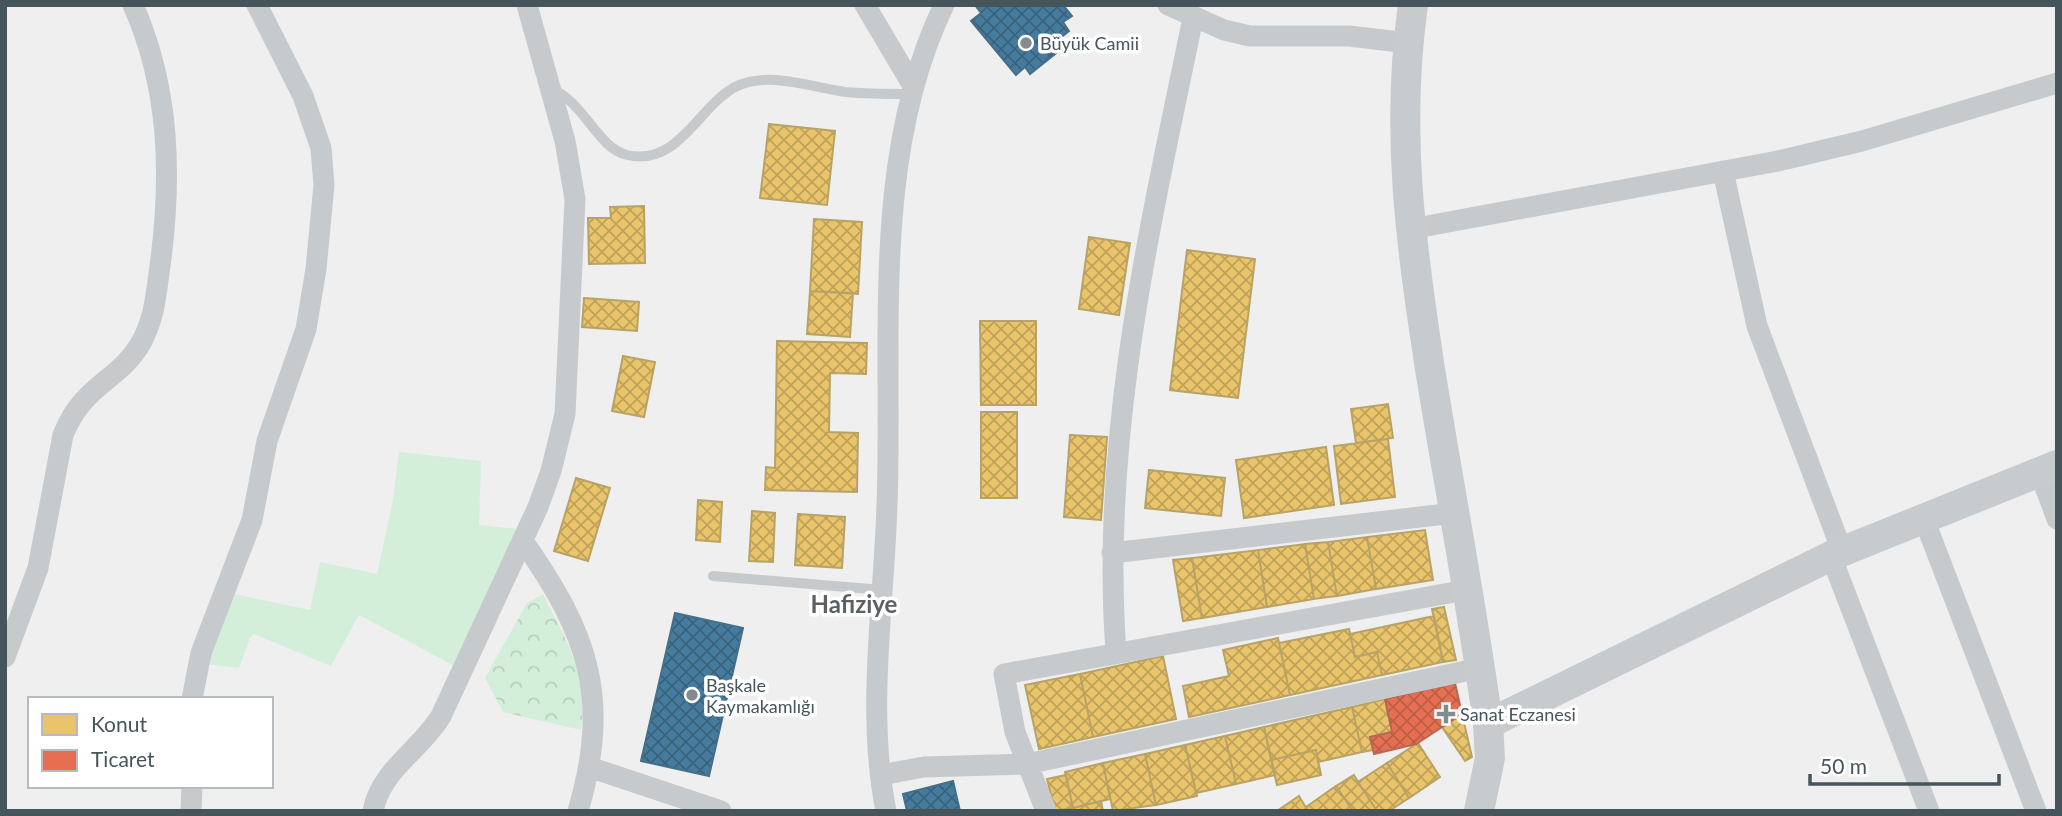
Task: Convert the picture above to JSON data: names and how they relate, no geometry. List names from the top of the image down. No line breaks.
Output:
{"districts":["Hafiziye"],"places":{"other":["Büyük Camii","Başkale Kaymakamlığı"],"health":["Sanat Eczanesi"]},"legend":["Konut","Ticaret"],"scale_bar":"50 m"}
